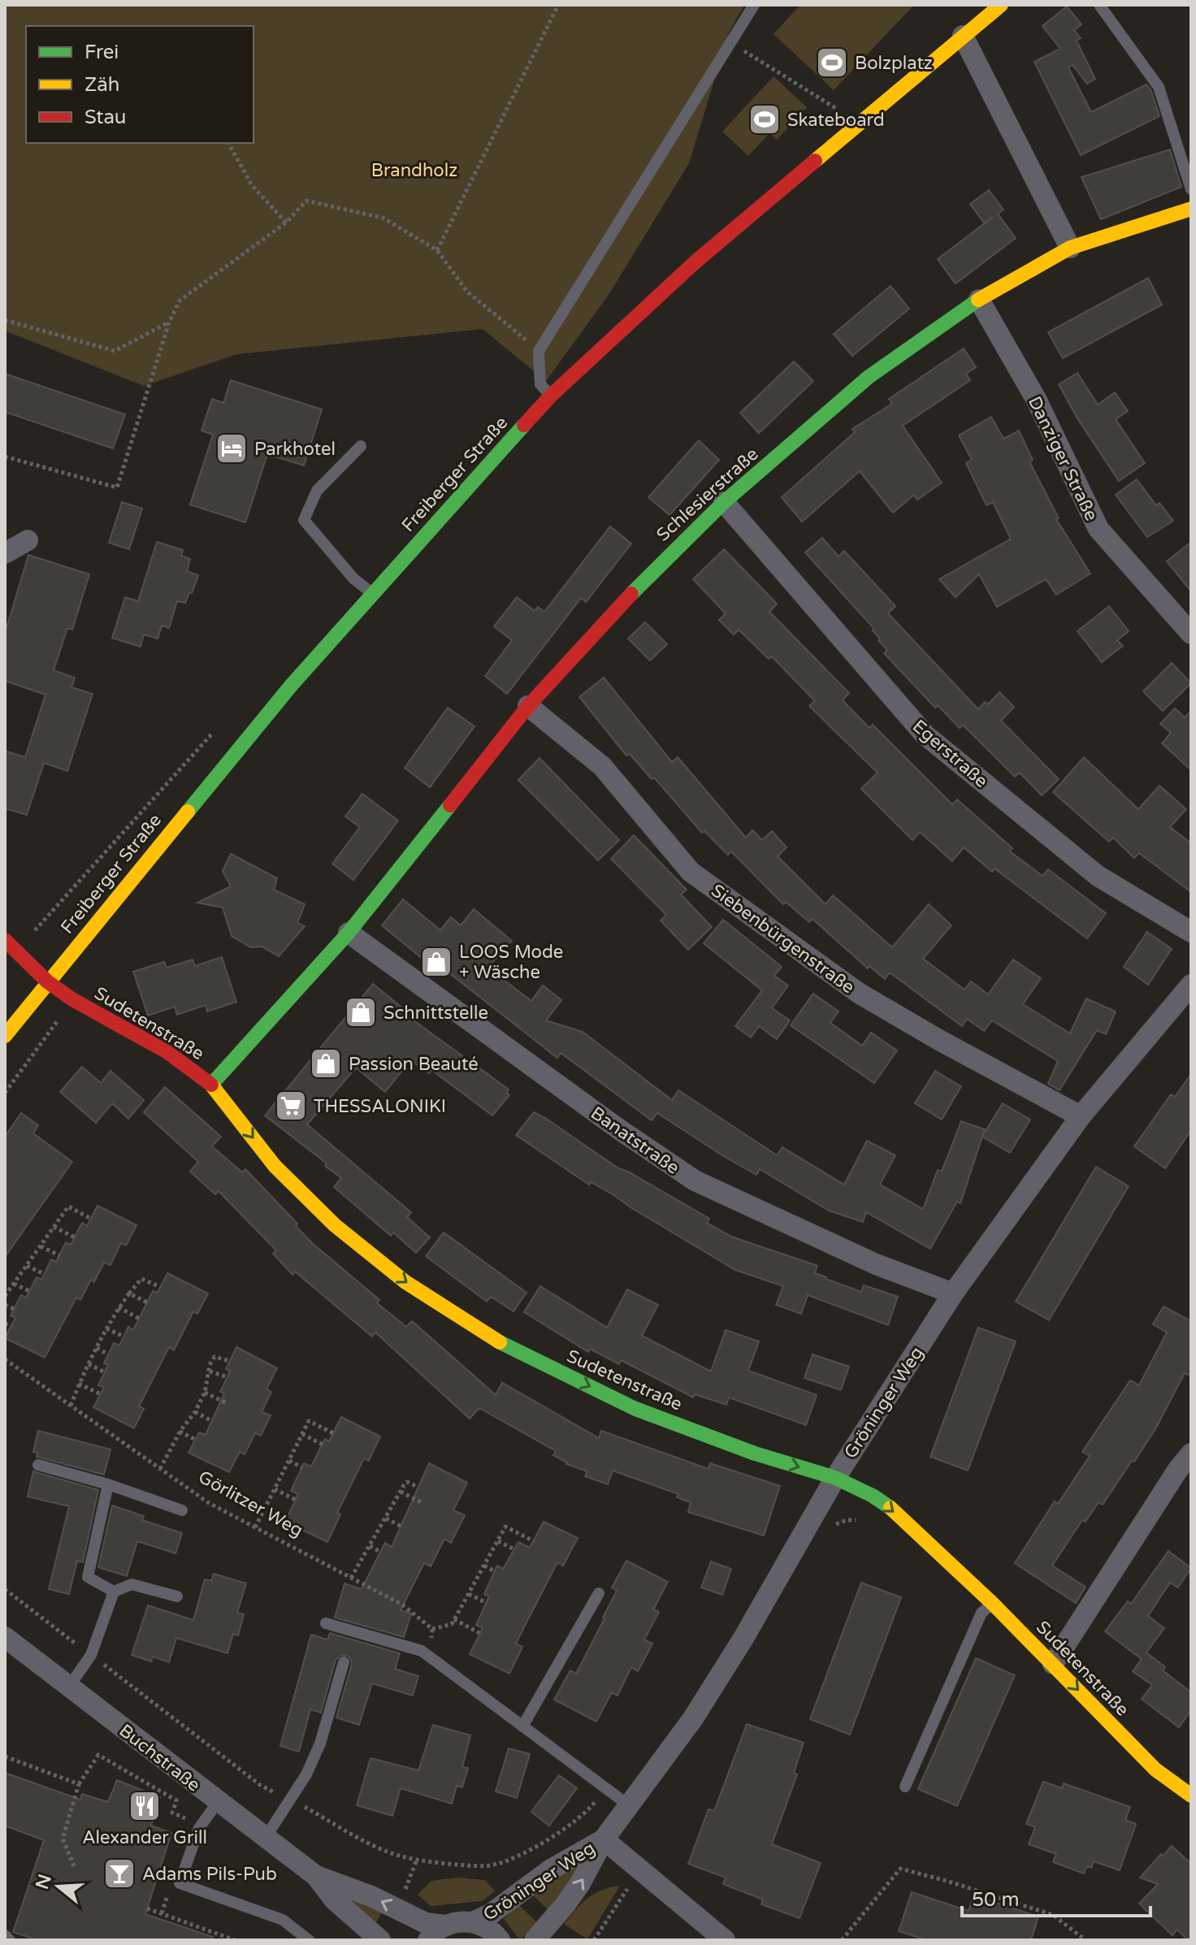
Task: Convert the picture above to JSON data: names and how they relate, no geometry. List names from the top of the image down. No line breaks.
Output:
{"streets":{"street":["Danziger Straße","Freiberger Straße","Schlesierstraße","Egerstraße","Siebenbürgenstraße","Sudetenstraße","Banatstraße","Gröninger Weg","Buchstraße"],"path":["Görlitzer Weg"]},"crossings":[["Danziger Straße","Schlesierstraße"],["Freiberger Straße","Sudetenstraße"],["Schlesierstraße","Egerstraße"],["Schlesierstraße","Siebenbürgenstraße"],["Schlesierstraße","Sudetenstraße"],["Schlesierstraße","Banatstraße"],["Siebenbürgenstraße","Gröninger Weg"],["Sudetenstraße","Gröninger Weg"],["Banatstraße","Gröninger Weg"],["Gröninger Weg","Buchstraße"]],"one_way":["Sudetenstraße"],"parks":["Brandholz"],"places":{"sports":["Bolzplatz","Skateboard"],"hotel":["Parkhotel"],"shop":["LOOS Mode + Wäsche","Schnittstelle","Passion Beauté"],"supermarket":["THESSALONIKI"],"restaurant":["Alexander Grill"],"bar":["Adams Pils-Pub"]},"legend":["Frei","Zäh","Stau"],"scale_bar":"50 m","north":"left"}
